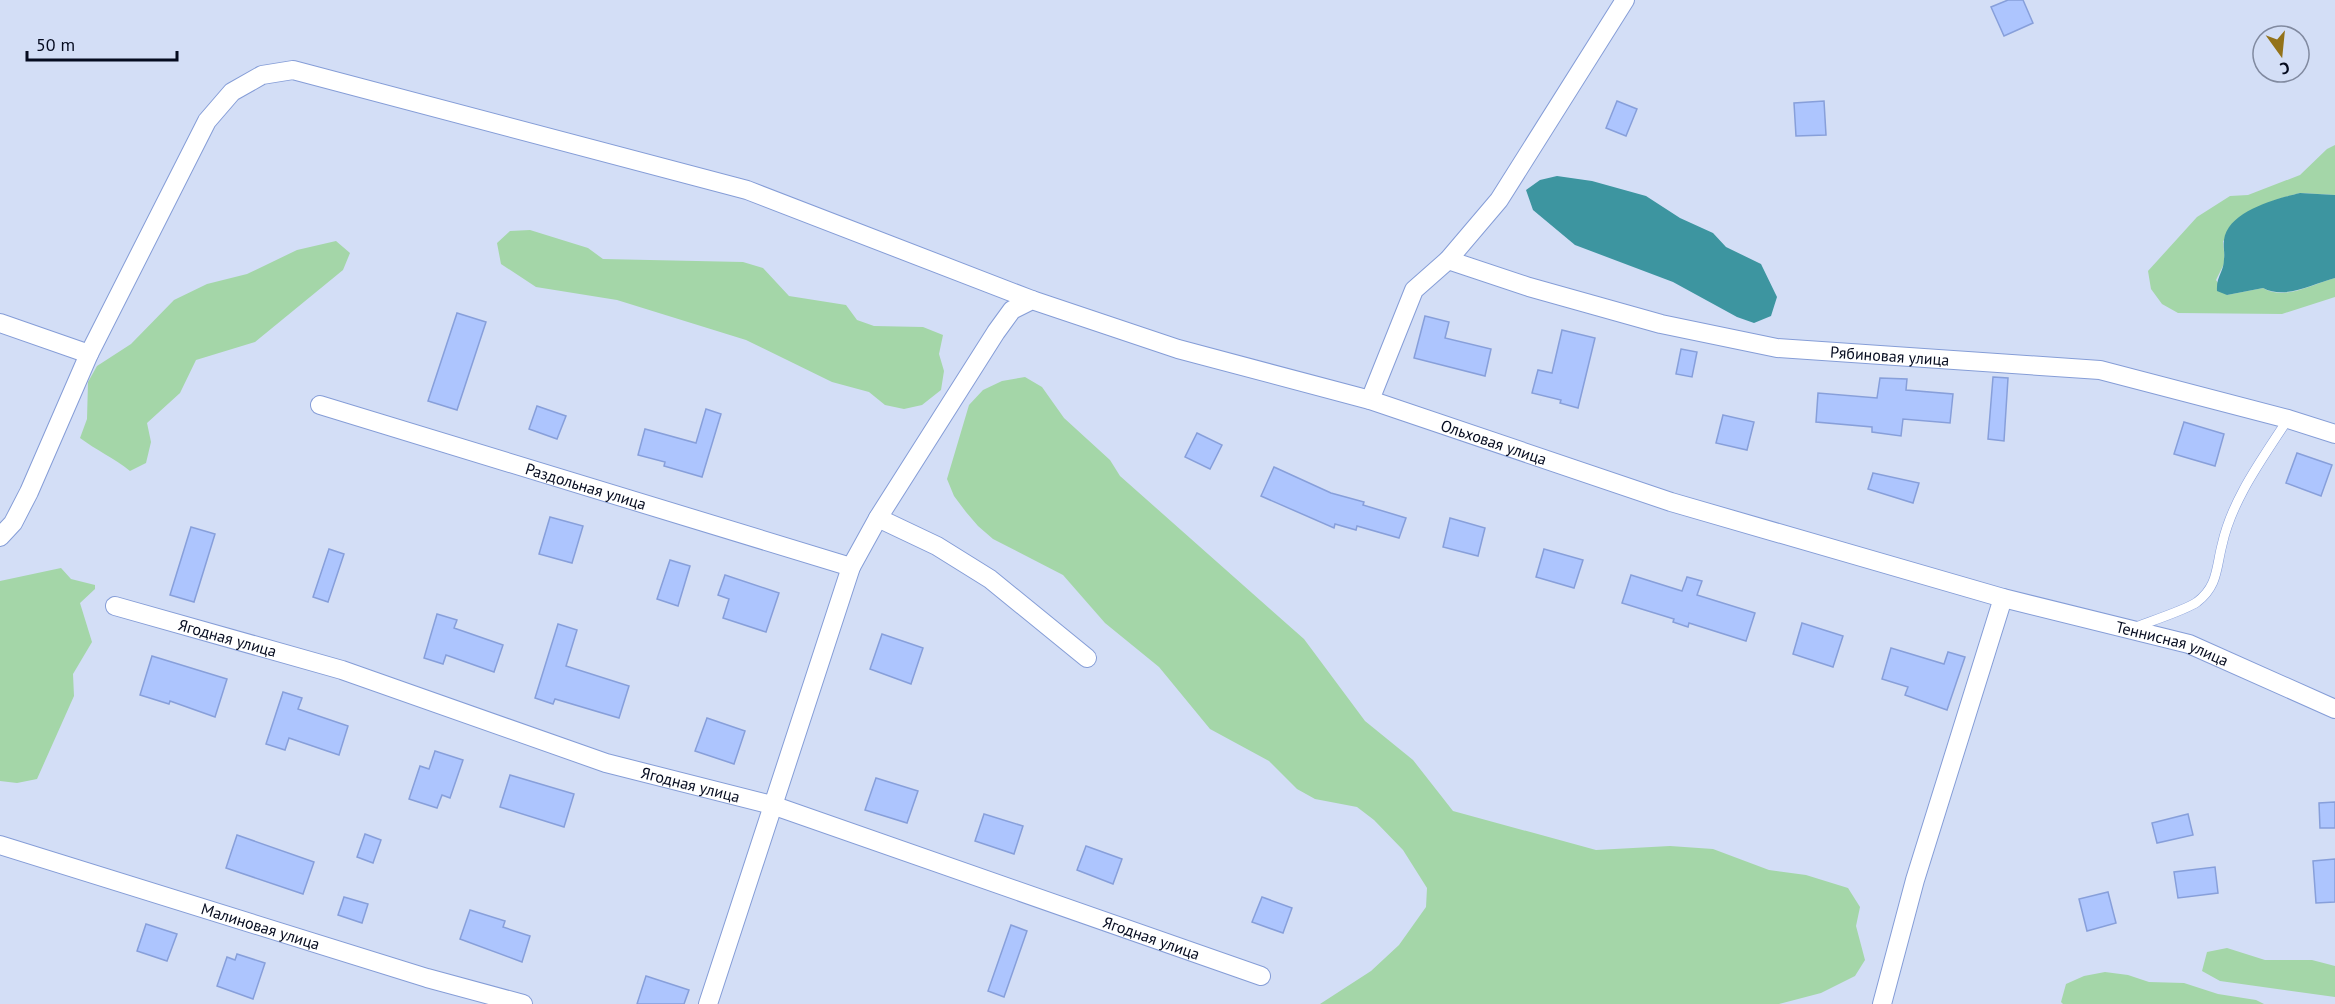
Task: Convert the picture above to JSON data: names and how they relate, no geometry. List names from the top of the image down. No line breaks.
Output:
{"streets":{"street":["Рябиновая улица","Ольховая улица","Раздольная улица","Ягодная улица","Теннисная улица","Малиновая улица"]},"crossings":[["Ольховая улица","Теннисная улица"]],"scale_bar":"50 m","north":"bottom"}
